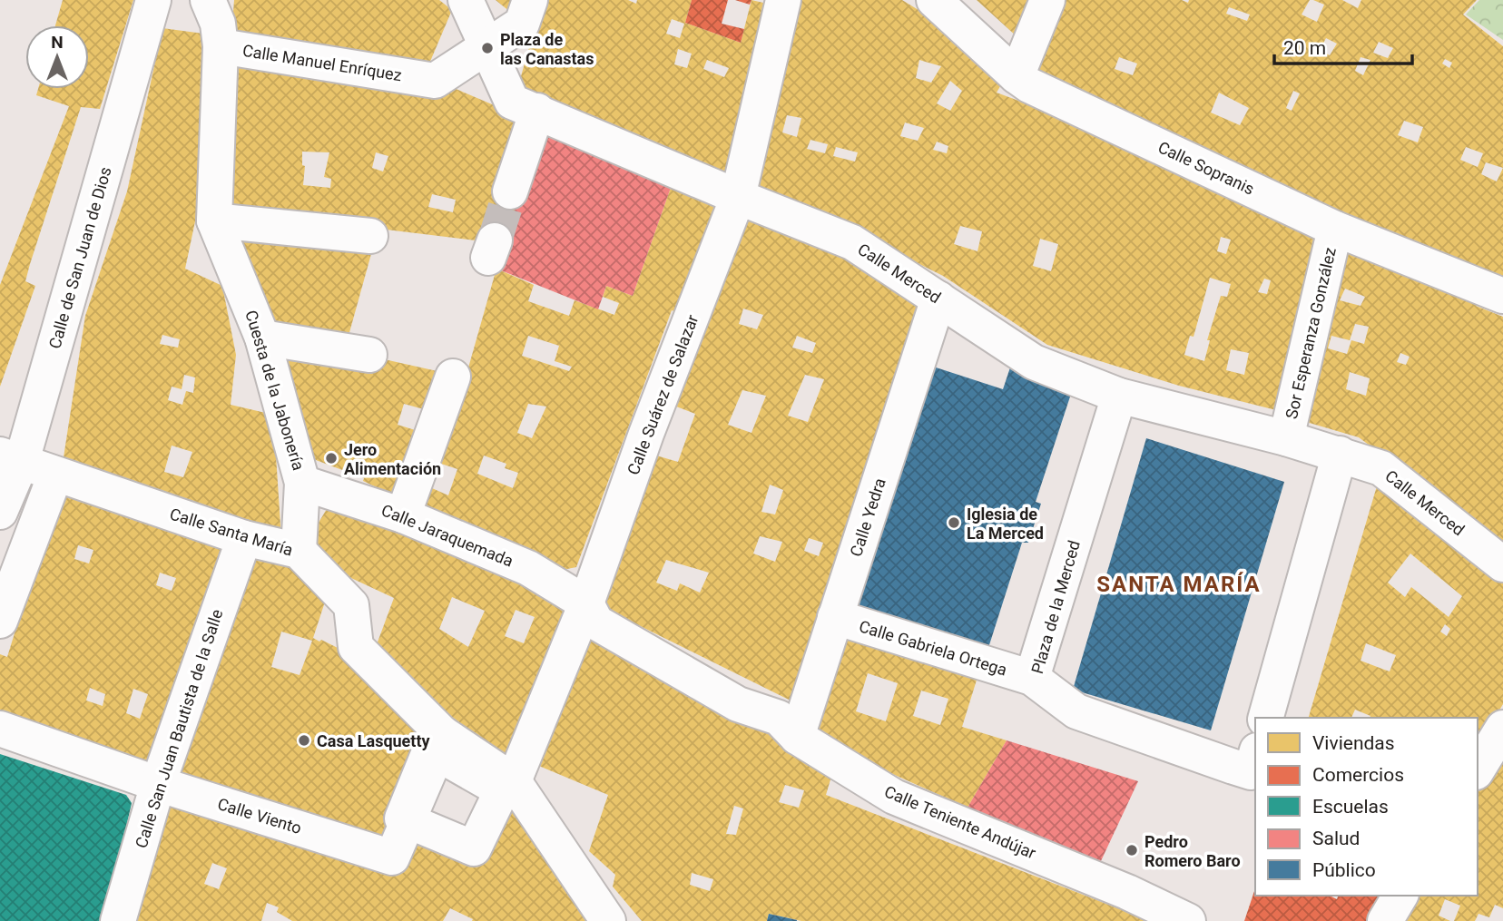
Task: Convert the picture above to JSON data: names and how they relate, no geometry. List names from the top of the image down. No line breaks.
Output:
{"streets":{"street":["Calle Manuel Enríquez","Calle Sopranis","Calle de San Juan de Dios","Calle Merced","Sor Esperanza González","Cuesta de la Jabonería","Calle Suárez de Salazar","Calle Yedra","Calle Santa María","Calle Jaraquemada","Plaza de la Merced","Calle Gabriela Ortega","Calle San Juan Bautista de la Salle","Calle Viento","Calle Teniente Andújar"]},"crossings":[["Calle Manuel Enríquez","Cuesta de la Jabonería"],["Calle Sopranis","Sor Esperanza González"],["Calle de San Juan de Dios","Calle Santa María"],["Calle Merced","Sor Esperanza González"],["Calle Merced","Calle Suárez de Salazar"],["Calle Merced","Calle Yedra"],["Calle Merced","Plaza de la Merced"],["Cuesta de la Jabonería","Calle Santa María"],["Cuesta de la Jabonería","Calle Jaraquemada"],["Calle Suárez de Salazar","Calle Santa María"],["Calle Suárez de Salazar","Calle Jaraquemada"],["Calle Suárez de Salazar","Calle Teniente Andújar"],["Calle Yedra","Calle Gabriela Ortega"],["Calle Yedra","Calle Teniente Andújar"],["Calle Santa María","Calle San Juan Bautista de la Salle"],["Calle Jaraquemada","Calle Teniente Andújar"],["Plaza de la Merced","Calle Gabriela Ortega"],["Calle San Juan Bautista de la Salle","Calle Viento"]],"districts":["SANTA MARÍA"],"places":["Plaza de las Canastas","Jero Alimentación","Iglesia de La Merced","Casa Lasquetty","Pedro Romero Baro"],"legend":["Viviendas","Comercios","Escuelas","Salud","Público"],"scale_bar":"20 m","north":"top"}
